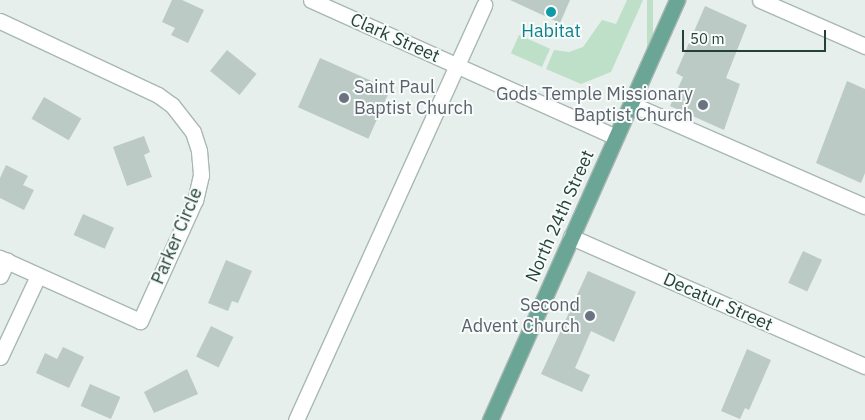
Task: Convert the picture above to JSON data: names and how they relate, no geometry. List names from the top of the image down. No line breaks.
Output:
{"streets":{"main road":["North 24th Street"],"street":["Clark Street","Parker Circle","Decatur Street"]},"crossings":[["Clark Street","North 24th Street"],["North 24th Street","Decatur Street"]],"places":["Habitat","Saint Paul Baptist Church","Gods Temple Missionary Baptist Church","Second Advent Church"],"scale_bar":"50 m"}
